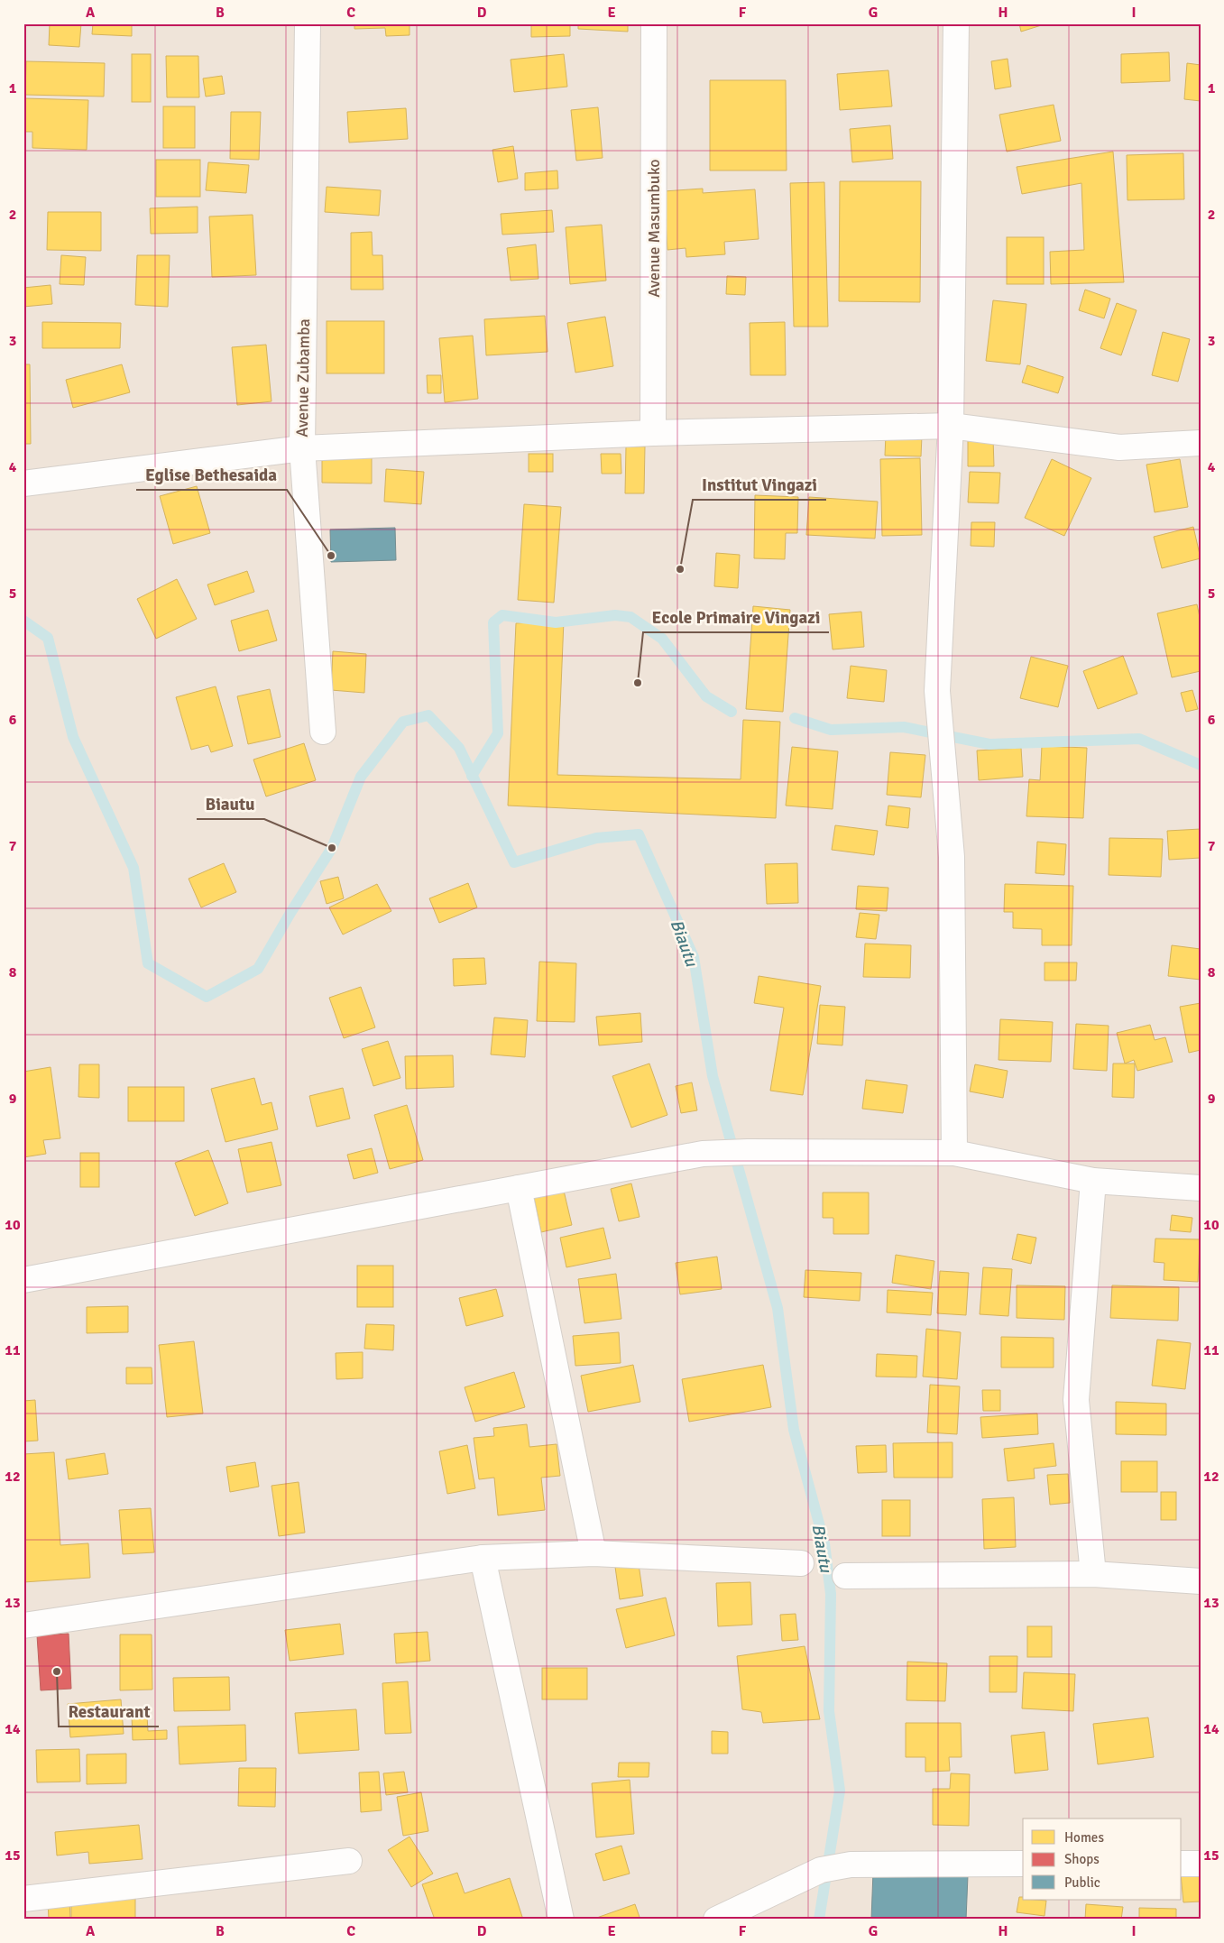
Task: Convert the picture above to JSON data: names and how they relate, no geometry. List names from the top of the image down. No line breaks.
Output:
{"streets":{"street":["Avenue Masumbuko","Avenue Zubamba"]},"water":["Biautu"],"places":["Eglise Bethesaida","Institut Vingazi","Ecole Primaire Vingazi","Biautu","Restaurant"],"legend":["Homes","Shops","Public"],"grid":{"columns":["A","B","C","D","E","F","G","H","I"],"rows":["1","2","3","4","5","6","7","8","9","10","11","12","13","14","15"]}}
